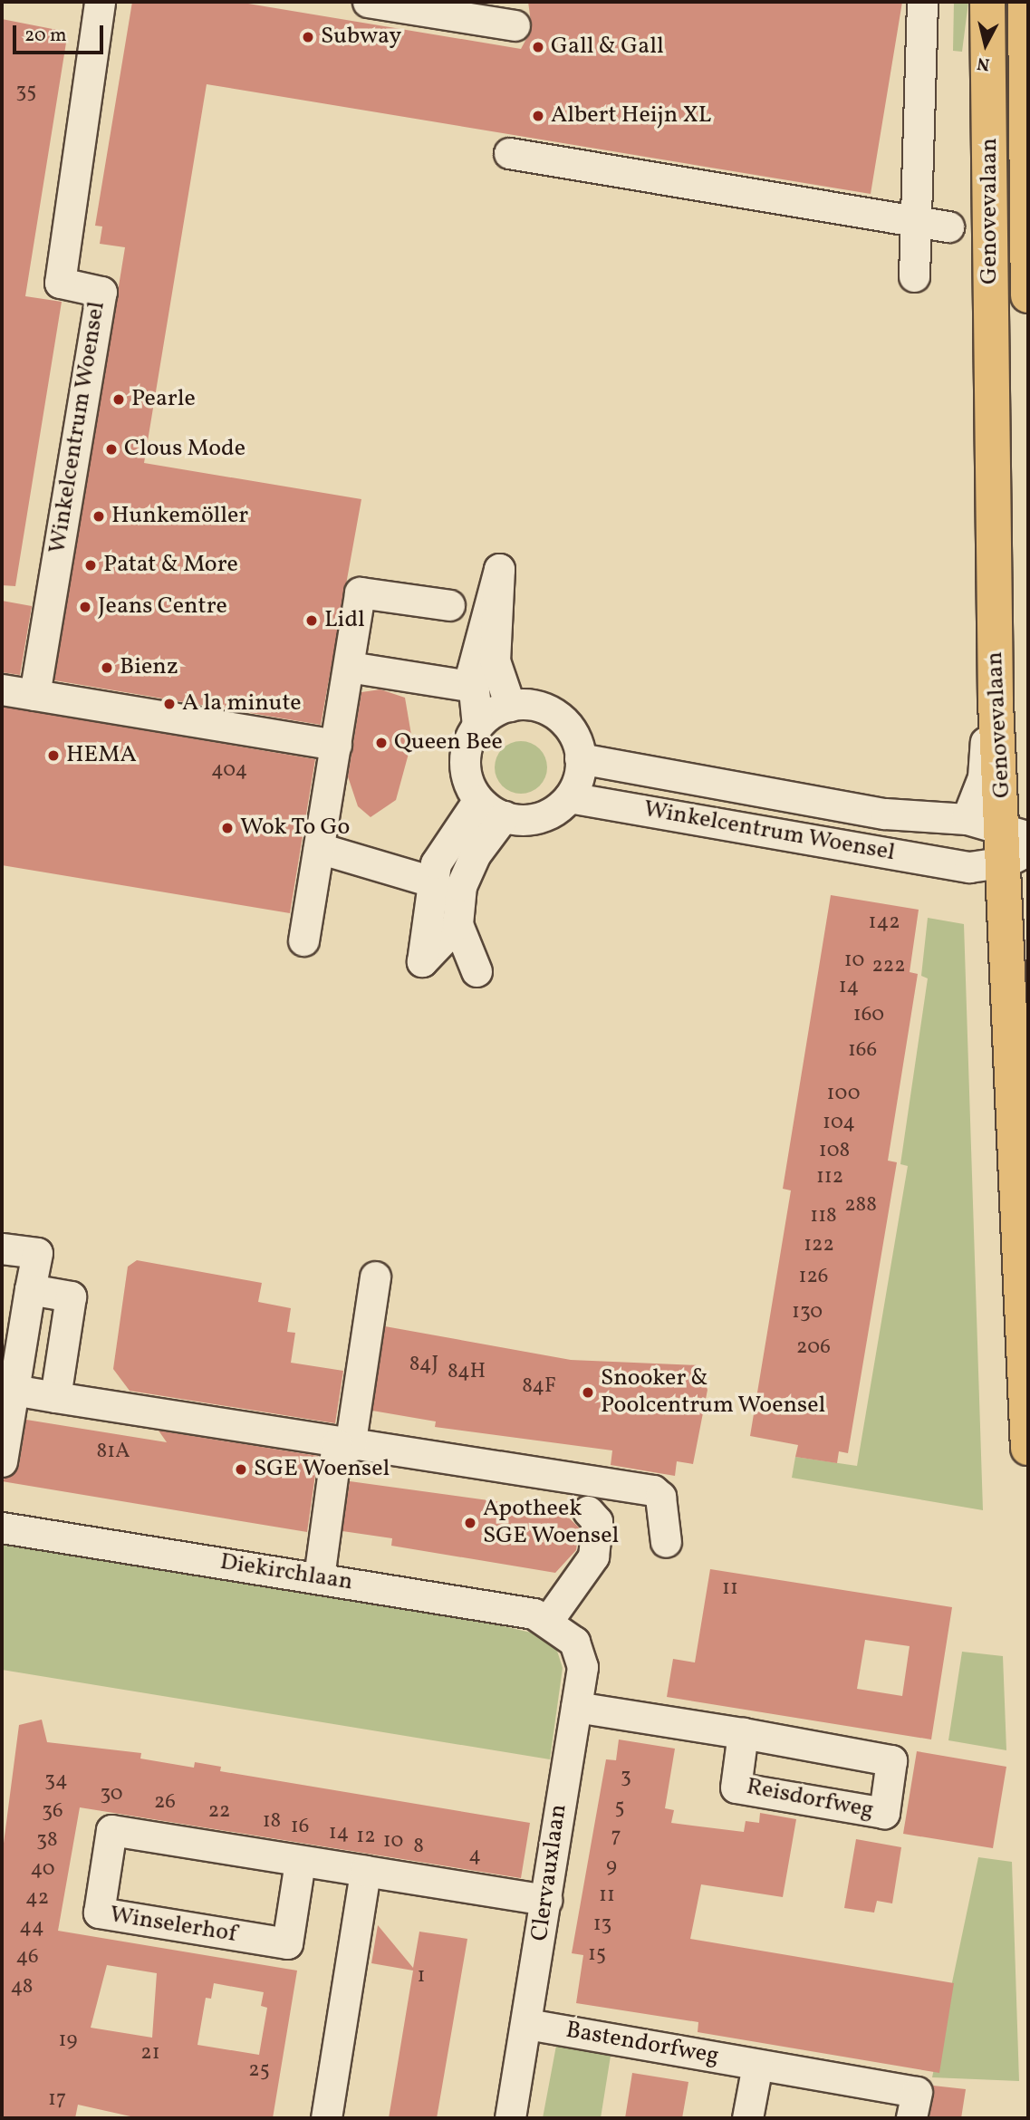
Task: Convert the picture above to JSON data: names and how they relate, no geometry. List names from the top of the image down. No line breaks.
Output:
{"streets":{"main road":["Genovevalaan"],"street":["Winkelcentrum Woensel","Diekirchlaan","Reisdorfweg","Clervauxlaan","Winselerhof","Bastendorfweg"]},"crossings":[["Genovevalaan","Winkelcentrum Woensel"],["Diekirchlaan","Clervauxlaan"],["Reisdorfweg","Clervauxlaan"],["Clervauxlaan","Winselerhof"],["Clervauxlaan","Bastendorfweg"]],"places":["Subway","Gall & Gall","Albert Heijn XL","Pearle","Clous Mode","Hunkemöller","Patat & More","Jeans Centre","Lidl","Bienz","A la minute","Queen Bee","HEMA","Wok To Go","Snooker & Poolcentrum Woensel","SGE Woensel","Apotheek SGE Woensel"],"house_numbers":["35","404","142","10","222","14","160","166","100","104","108","112","288","118","122","126","130","206","84J","84H","84F","81A","11","3","34","30","26","5","36","22","18","16","14","12","7","38","10","8","4","9","40","11","42","13","44","15","46","1","48","19","21","25","17"],"scale_bar":"20 m","north":"bottom"}
